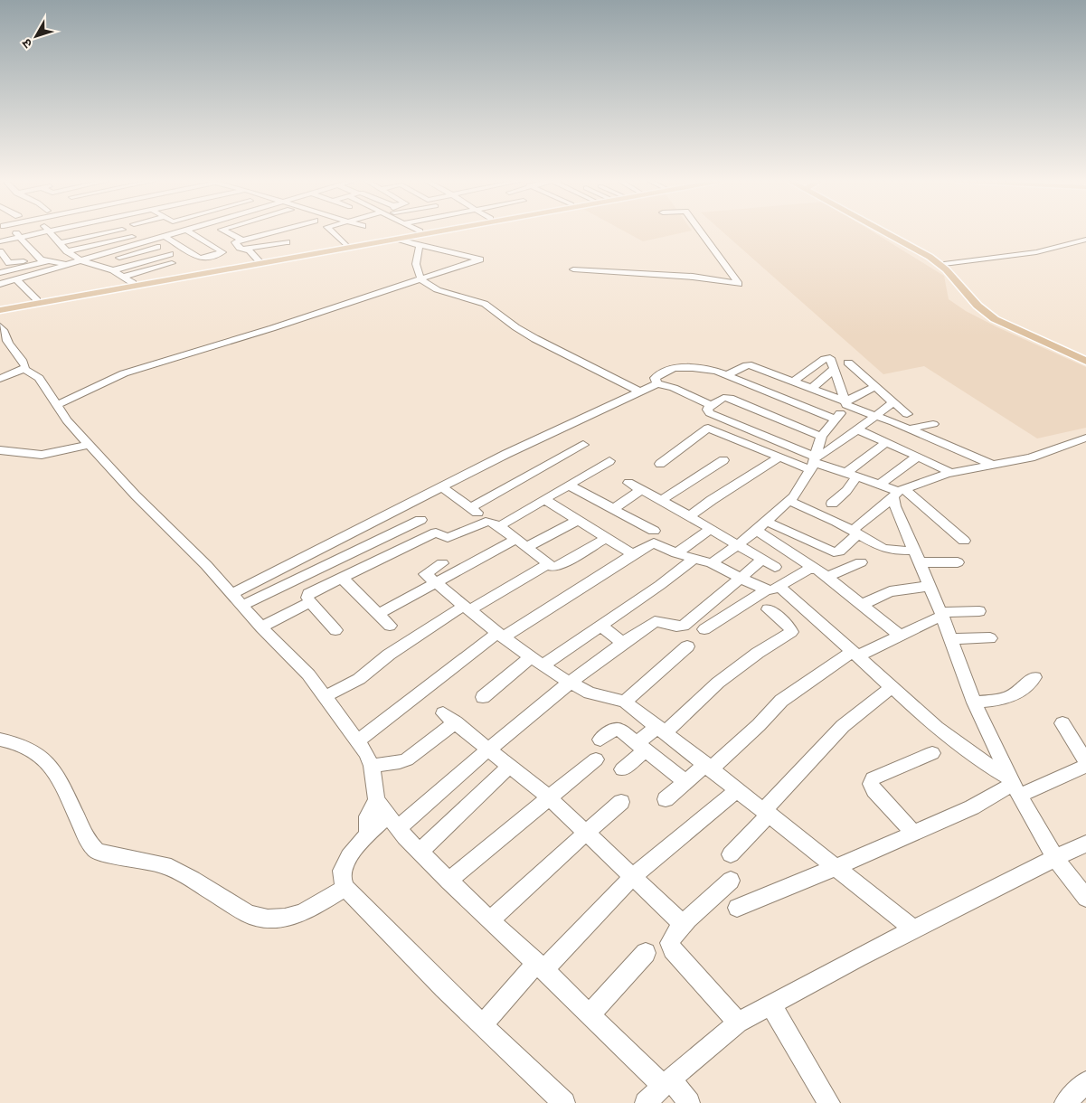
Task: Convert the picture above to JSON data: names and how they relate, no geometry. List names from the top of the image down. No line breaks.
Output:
{"north":"bottom left"}
